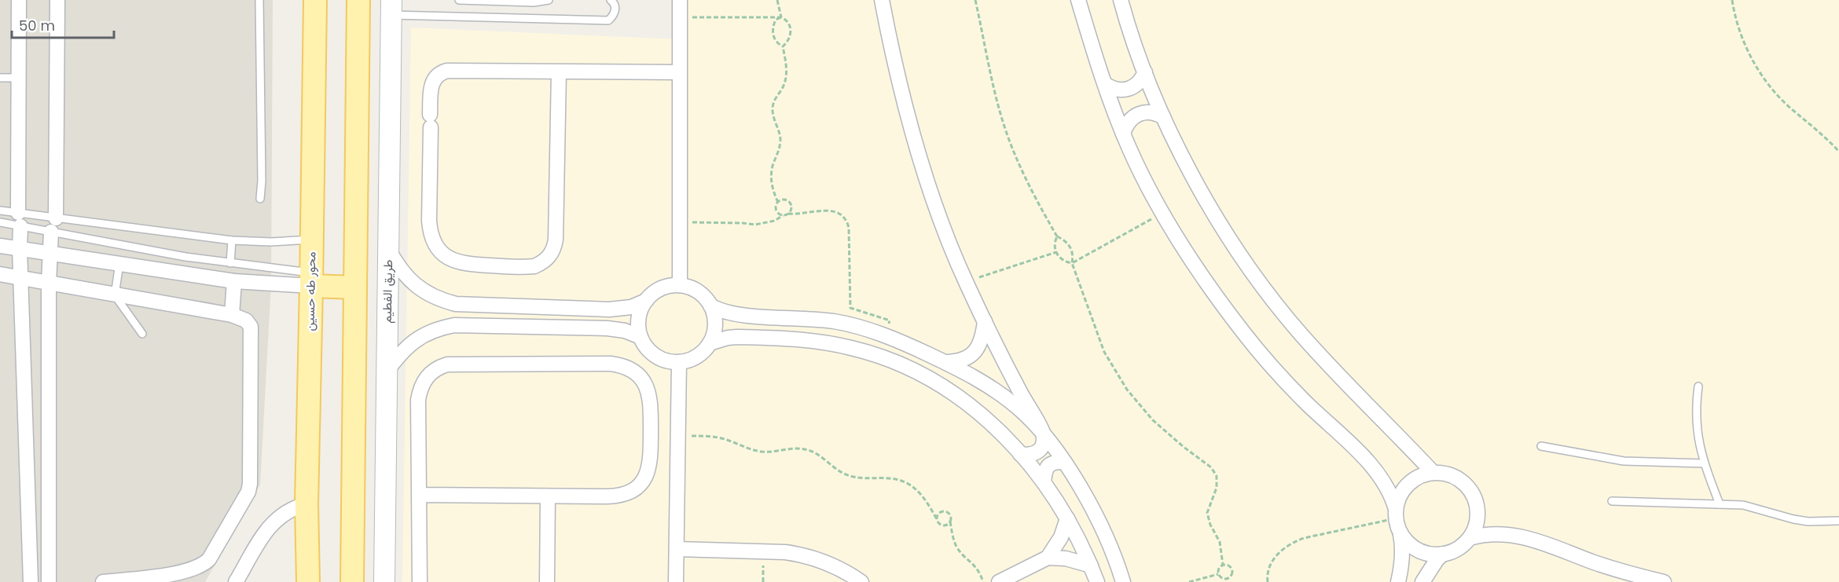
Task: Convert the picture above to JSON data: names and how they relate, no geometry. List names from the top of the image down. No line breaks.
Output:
{"streets":{"main road":["محور طه حسين"],"street":["طريق الفطيم"]},"scale_bar":"50 m"}
